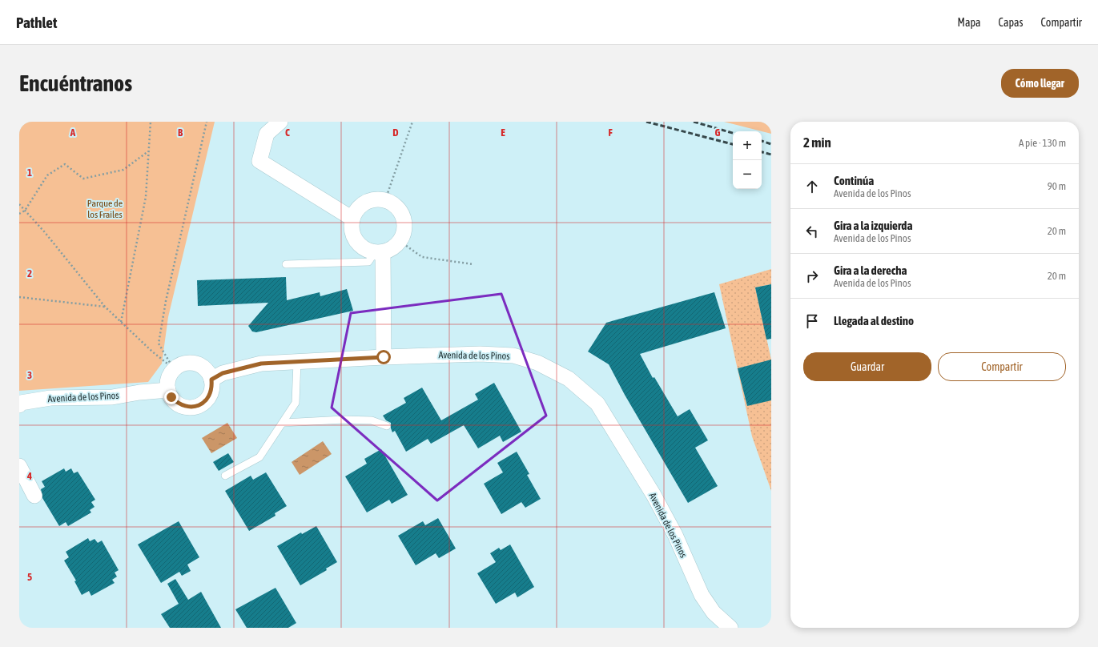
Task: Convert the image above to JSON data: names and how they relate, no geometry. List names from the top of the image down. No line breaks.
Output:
{"streets":{"street":["Avenida de los Pinos"]},"parks":["Parque de los Frailes"],"page":{"header":"Pathlet","nav":["Mapa","Capas","Compartir"],"buttons":["Cómo llegar",["Guardar","Compartir"]],"title":"Encuéntranos","heading":["2 min","A pie · 130 m"],"map_buttons":["+","−"],"list":[["Continúa","Avenida de los Pinos","90 m"],["Gira a la izquierda","Avenida de los Pinos","20 m"],["Gira a la derecha","Avenida de los Pinos","20 m"],"Llegada al destino"]},"grid":{"columns":["A","B","C","D","E","F","G"],"rows":["1","2","3","4","5"]}}
